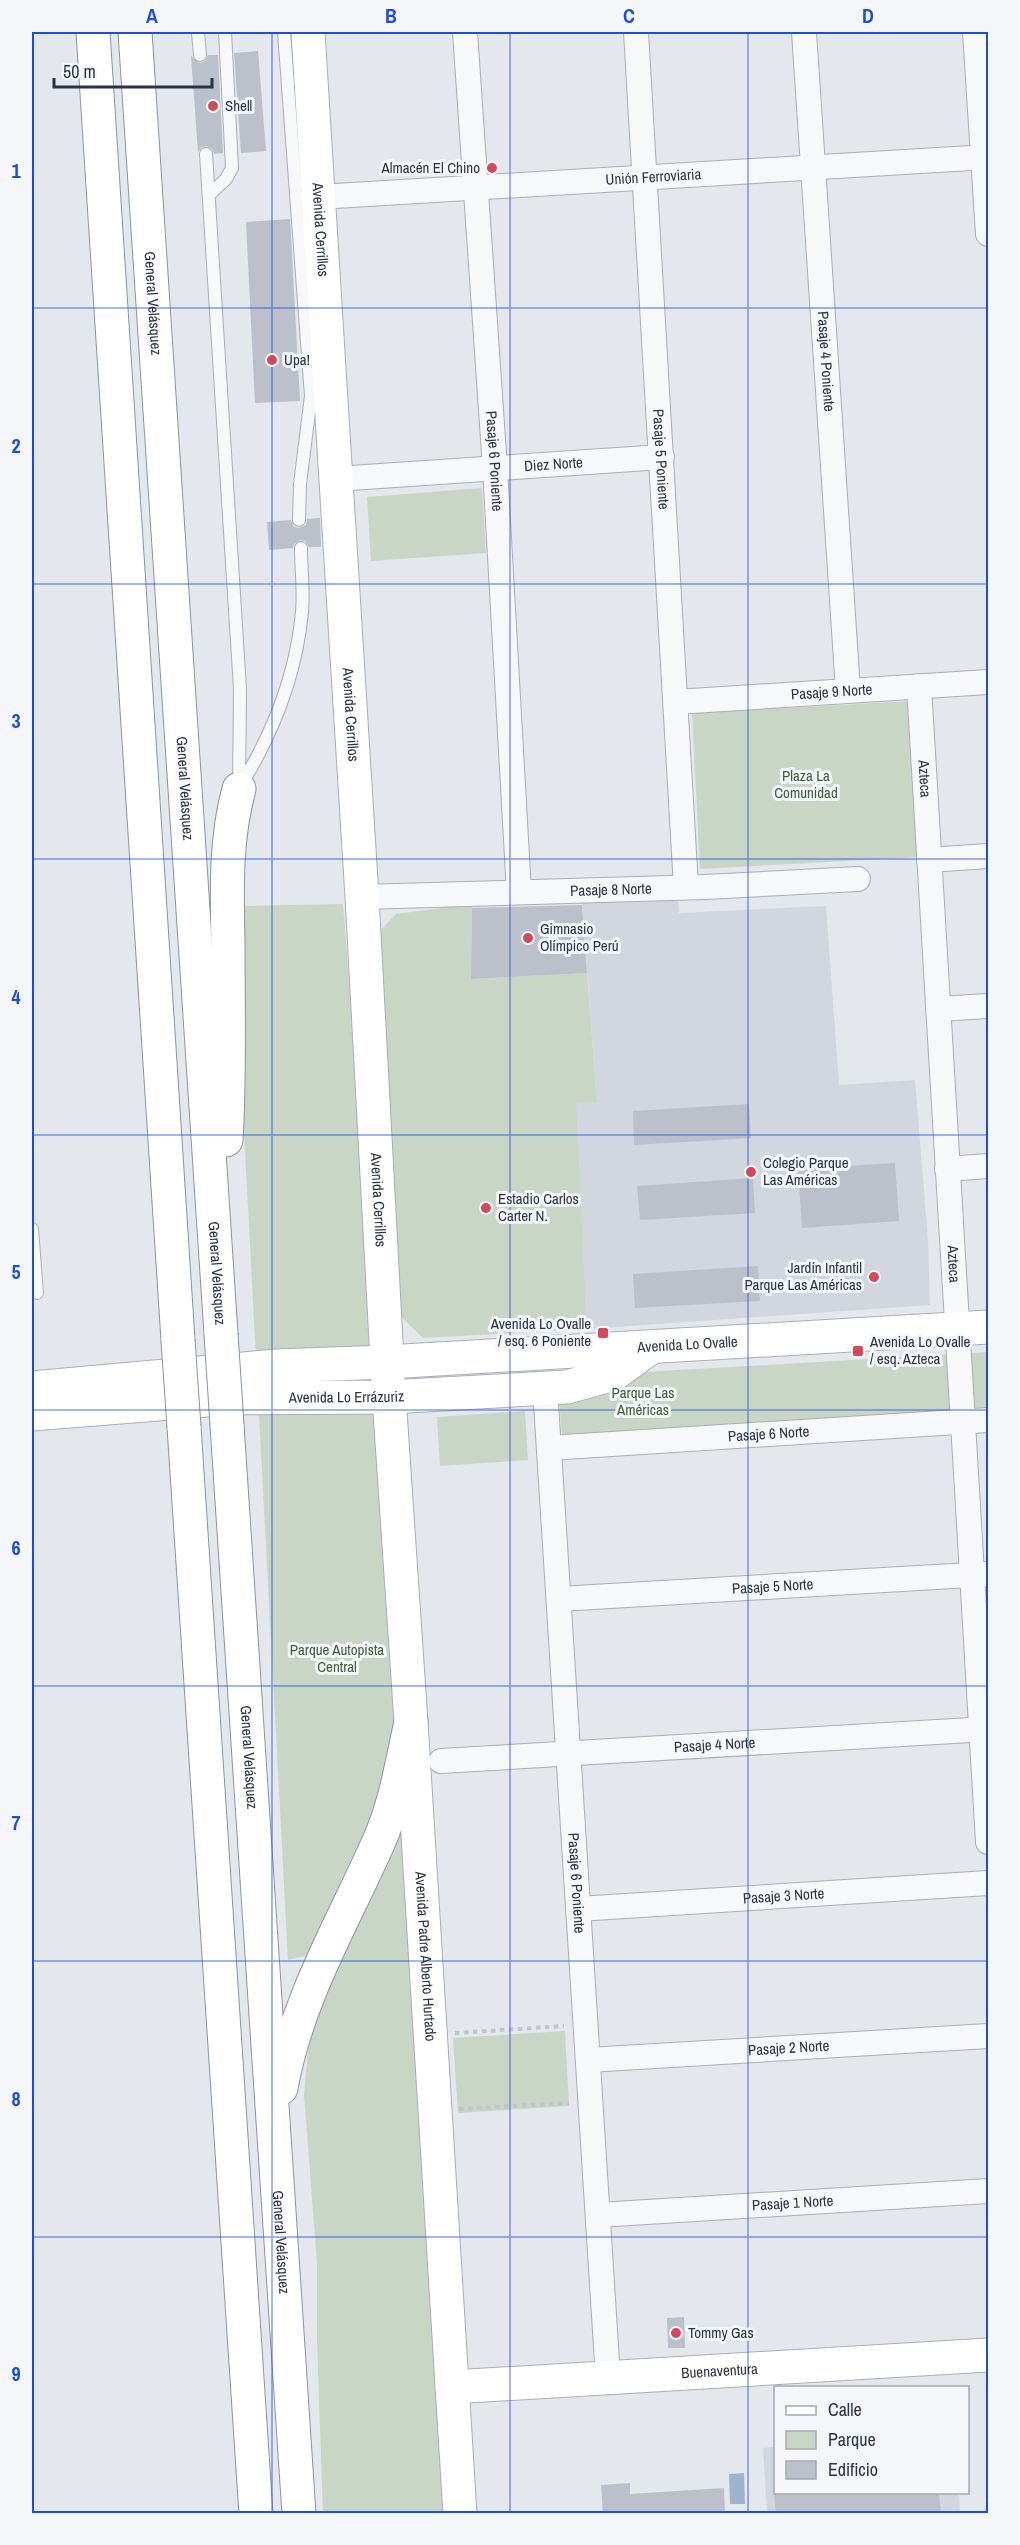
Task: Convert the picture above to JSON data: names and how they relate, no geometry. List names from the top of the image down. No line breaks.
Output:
{"streets":{"main road":["Avenida Cerrillos","General Velásquez","Avenida Lo Ovalle","Avenida Lo Errázuriz","Avenida Padre Alberto Hurtado","Buenaventura"],"street":["Unión Ferroviaria","Pasaje 4 Poniente","Pasaje 5 Poniente","Pasaje 6 Poniente","Diez Norte","Pasaje 9 Norte","Azteca","Pasaje 8 Norte","Pasaje 6 Norte","Pasaje 5 Norte","Pasaje 4 Norte","Pasaje 3 Norte","Pasaje 2 Norte","Pasaje 1 Norte"]},"crossings":[["Unión Ferroviaria","Avenida Cerrillos"],["Unión Ferroviaria","Pasaje 4 Poniente"],["Unión Ferroviaria","Pasaje 5 Poniente"],["Unión Ferroviaria","Pasaje 6 Poniente"],["Avenida Cerrillos","Diez Norte"],["Avenida Cerrillos","Pasaje 8 Norte"],["Avenida Cerrillos","Avenida Lo Ovalle"],["Avenida Cerrillos","Avenida Lo Errázuriz"],["Avenida Cerrillos","Avenida Padre Alberto Hurtado"],["Pasaje 4 Poniente","Pasaje 9 Norte"],["Pasaje 5 Poniente","Diez Norte"],["Pasaje 5 Poniente","Pasaje 9 Norte"],["Pasaje 5 Poniente","Pasaje 8 Norte"],["Pasaje 6 Poniente","Diez Norte"],["Pasaje 6 Poniente","Pasaje 8 Norte"],["Pasaje 6 Poniente","Avenida Lo Errázuriz"],["Pasaje 6 Poniente","Pasaje 6 Norte"],["Pasaje 6 Poniente","Pasaje 5 Norte"],["Pasaje 6 Poniente","Pasaje 4 Norte"],["Pasaje 6 Poniente","Pasaje 3 Norte"],["Pasaje 6 Poniente","Pasaje 2 Norte"],["Pasaje 6 Poniente","Pasaje 1 Norte"],["Pasaje 6 Poniente","Buenaventura"],["Pasaje 9 Norte","Azteca"],["Azteca","Avenida Lo Ovalle"],["Azteca","Pasaje 6 Norte"],["Azteca","Pasaje 5 Norte"],["Azteca","Pasaje 4 Norte"],["Avenida Lo Ovalle","Avenida Lo Errázuriz"],["Avenida Lo Errázuriz","Avenida Padre Alberto Hurtado"],["Avenida Padre Alberto Hurtado","Buenaventura"]],"parks":["Plaza La Comunidad","Parque Las Américas","Parque Autopista Central"],"places":{"other":["Shell","Almacén El Chino","Upa!","Gimnasio Olímpico Perú","Colegio Parque Las Américas","Estadio Carlos Carter N.","Jardín Infantil Parque Las Américas","Tommy Gas"],"transit":["Avenida Lo Ovalle / esq. 6 Poniente","Avenida Lo Ovalle / esq. Azteca"]},"legend":["Calle","Parque","Edificio"],"scale_bar":"50 m","grid":{"columns":["A","B","C","D"],"rows":["1","2","3","4","5","6","7","8","9"]}}
